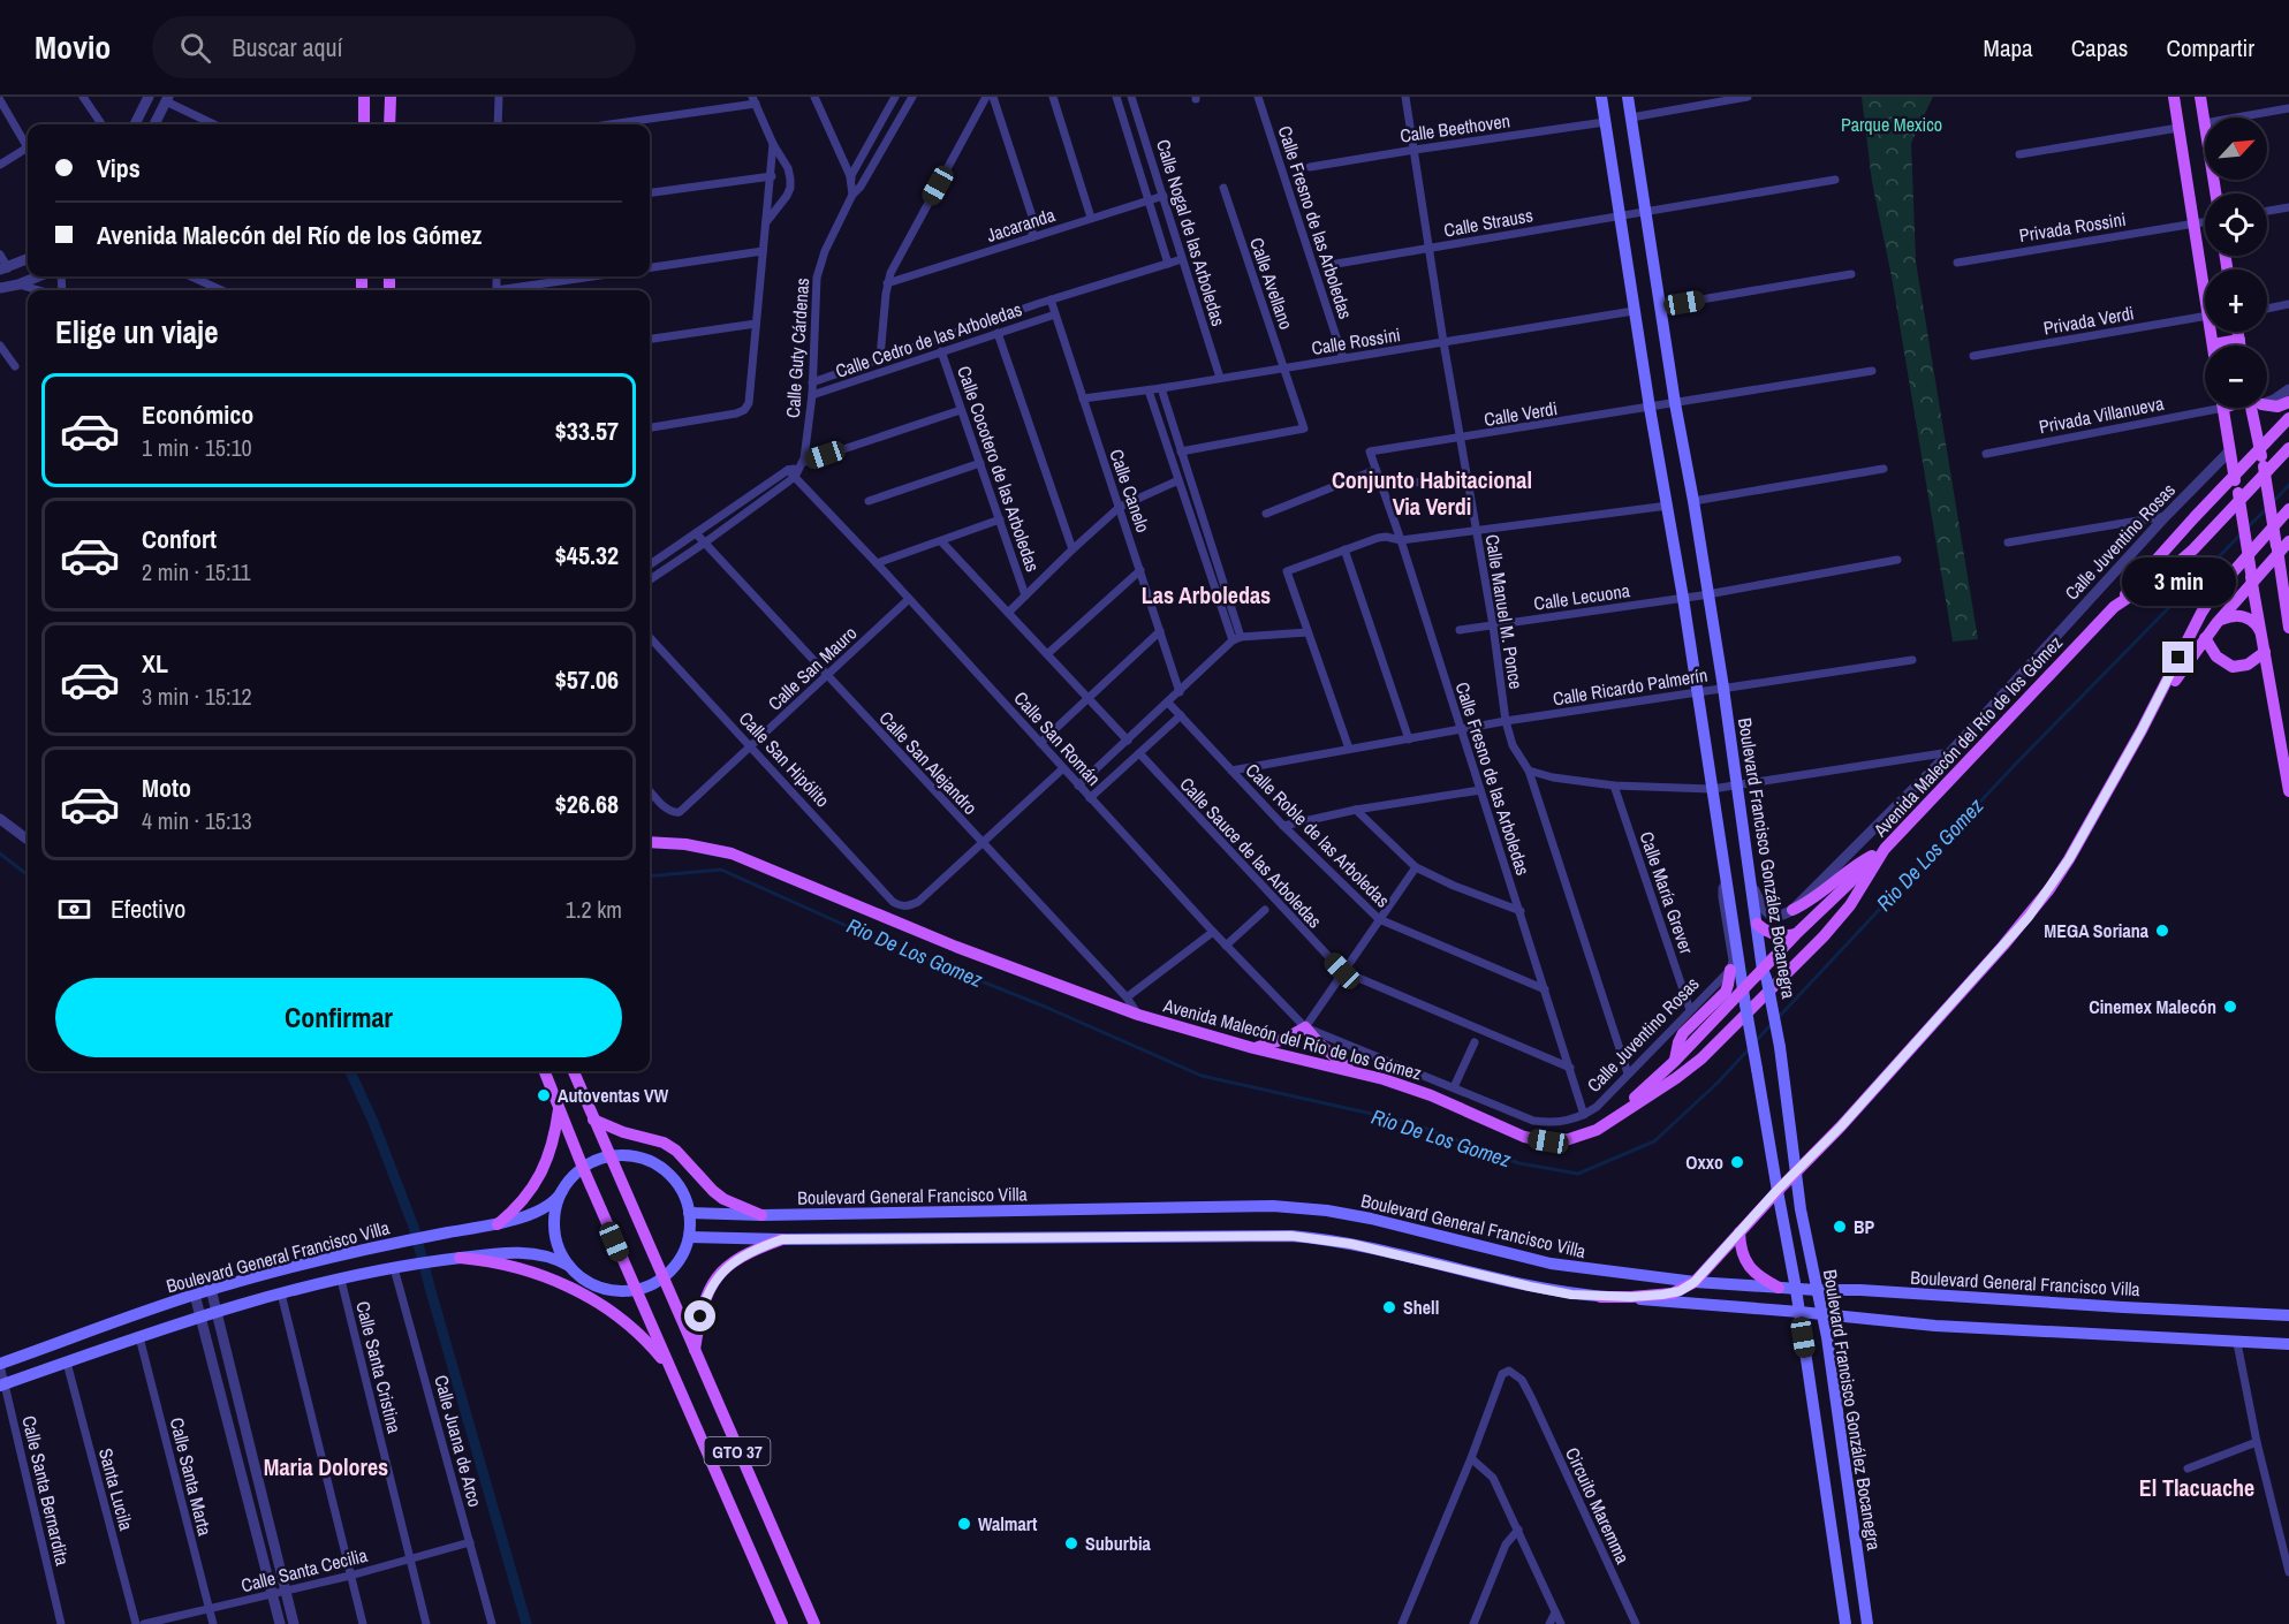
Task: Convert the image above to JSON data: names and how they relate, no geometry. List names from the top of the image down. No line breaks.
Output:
{"streets":{"main road":["Avenida Malecón del Río de los Gómez","Boulevard Francisco González Bocanegra","Boulevard General Francisco Villa","GTO 37"],"street":["Calle Beethoven","Calle Fresno de las Arboledas","Calle Strauss","Jacaranda","Privada Rossini","Calle Nogal de las Arboledas","Calle Avellano","Privada Verdi","Calle Cedro de las Arboledas","Calle Rossini","Calle Guty Cárdenas","Calle Verdi","Privada Villanueva","Calle Cocotero de las Arboledas","Calle Canelo","Calle Juventino Rosas","Calle Lecuona","Calle Manuel M. Ponce","Calle San Mauro","Calle Ricardo Palmerín","Calle San Román","Calle San Hipólito","Calle San Alejandro","Calle Roble de las Arboledas","Calle Sauce de las Arboledas","Calle María Grever","Calle Santa Cristina","Calle Juana de Arco","Calle Santa Marta","Santa Lucila","Calle Santa Bernardita","Circuito Maremma","Calle Santa Cecilia"]},"crossings":[["Calle Beethoven","Calle Manuel M. Ponce"],["Calle Beethoven","Boulevard Francisco González Bocanegra"],["Calle Fresno de las Arboledas","Calle Rossini"],["Calle Fresno de las Arboledas","Calle Verdi"],["Calle Fresno de las Arboledas","Calle Juventino Rosas"],["Calle Fresno de las Arboledas","Calle Ricardo Palmerín"],["Calle Fresno de las Arboledas","Calle Roble de las Arboledas"],["Calle Fresno de las Arboledas","Calle Sauce de las Arboledas"],["Calle Strauss","Calle Manuel M. Ponce"],["Calle Strauss","Boulevard Francisco González Bocanegra"],["Jacaranda","Calle Nogal de las Arboledas"],["Calle Nogal de las Arboledas","Calle Cedro de las Arboledas"],["Calle Nogal de las Arboledas","Calle Rossini"],["Calle Avellano","Calle Rossini"],["Calle Cedro de las Arboledas","Calle Guty Cárdenas"],["Calle Cedro de las Arboledas","Calle Cocotero de las Arboledas"],["Calle Cedro de las Arboledas","Calle Canelo"],["Calle Rossini","Calle Canelo"],["Calle Rossini","Calle Manuel M. Ponce"],["Calle Rossini","Boulevard Francisco González Bocanegra"],["Calle Guty Cárdenas","Calle San Román"],["Calle Guty Cárdenas","Calle San Alejandro"],["Calle Verdi","Calle Manuel M. Ponce"],["Calle Verdi","Boulevard Francisco González Bocanegra"],["Calle Juventino Rosas","Calle Manuel M. Ponce"],["Calle Juventino Rosas","Calle San Román"],["Calle Juventino Rosas","Boulevard Francisco González Bocanegra"],["Calle Juventino Rosas","Calle María Grever"],["Calle Lecuona","Calle Manuel M. Ponce"],["Calle Lecuona","Boulevard Francisco González Bocanegra"],["Calle Manuel M. Ponce","Calle Ricardo Palmerín"],["Calle San Mauro","Calle San Román"],["Calle San Mauro","Calle San Hipólito"],["Calle San Mauro","Calle San Alejandro"],["Calle Ricardo Palmerín","Calle Roble de las Arboledas"],["Calle Ricardo Palmerín","Boulevard Francisco González Bocanegra"],["Avenida Malecón del Río de los Gómez","Calle San Alejandro"],["Calle San Hipólito","Calle San Alejandro"],["Boulevard Francisco González Bocanegra","Boulevard General Francisco Villa"],["Boulevard General Francisco Villa","Calle Santa Cristina"],["Boulevard General Francisco Villa","Calle Juana de Arco"],["Boulevard General Francisco Villa","GTO 37"],["Boulevard General Francisco Villa","Calle Santa Marta"],["Boulevard General Francisco Villa","Santa Lucila"],["Boulevard General Francisco Villa","Calle Santa Bernardita"],["Calle Santa Cristina","Calle Santa Cecilia"],["Calle Juana de Arco","Calle Santa Cecilia"],["Calle Santa Marta","Calle Santa Cecilia"]],"districts":["Conjunto Habitacional Via Verdi","Las Arboledas","Maria Dolores","El Tlacuache"],"water":["Rio De Los Gomez"],"parks":["Parque Mexico"],"places":["MEGA Soriana","Cinemex Malecón","Autoventas VW","Oxxo","BP","Shell","Walmart","Suburbia"],"north":"top right","page":{"header":"Movio","search":"Buscar aquí","nav":["Mapa","Capas","Compartir"],"map_buttons":["+","−"],"banner":["Vips","Avenida Malecón del Río de los Gómez"],"heading":"Elige un viaje","list":[{"name":"Económico","note":"1 min · 15:10","value":"$33.57"},{"name":"Confort","note":"2 min · 15:11","value":"$45.32"},{"name":"XL","note":"3 min · 15:12","value":"$57.06"},{"name":"Moto","note":"4 min · 15:13","value":"$26.68"}],"bubble":"3 min","pay":["Efectivo","1.2 km"],"buttons":"Confirmar"}}
